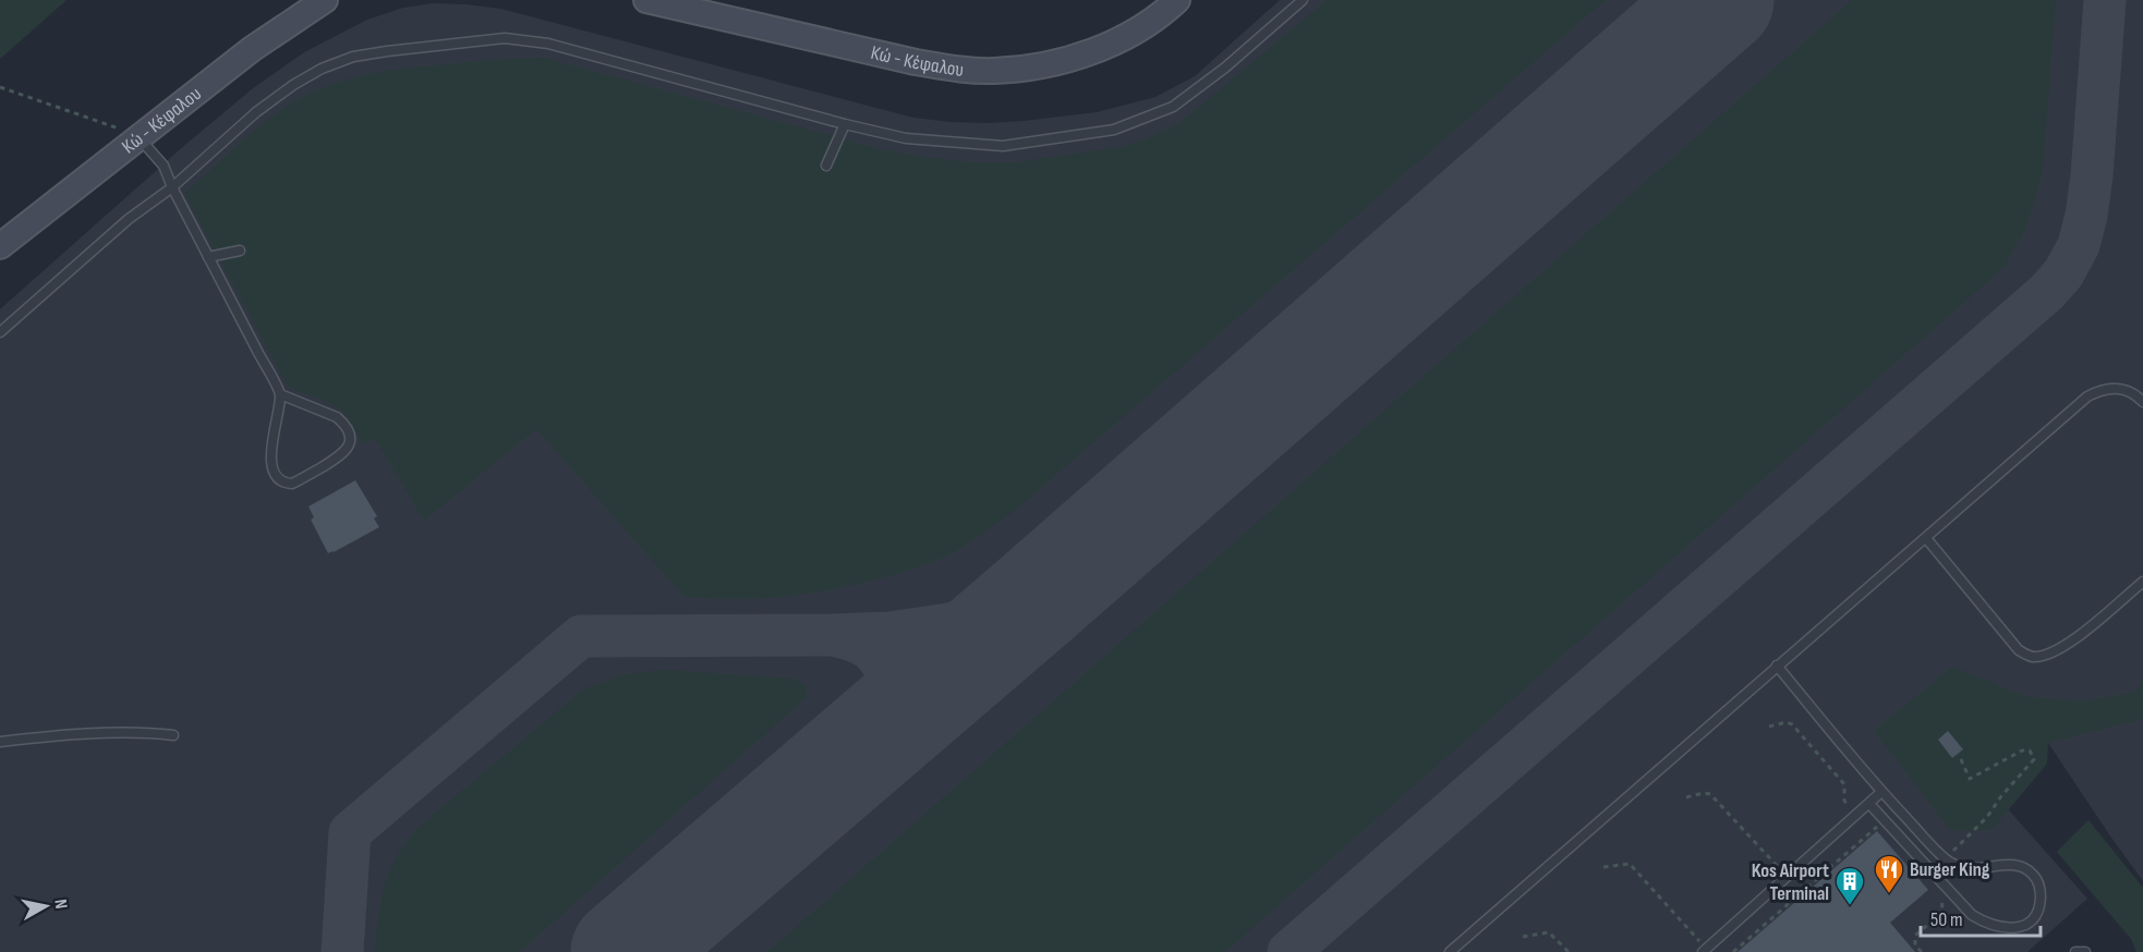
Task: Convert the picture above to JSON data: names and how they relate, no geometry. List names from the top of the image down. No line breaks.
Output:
{"streets":{"main road":["Κώ - Κέφαλου"]},"places":{"restaurant":["Burger King"],"building":["Kos Airport Terminal"]},"scale_bar":"50 m","north":"right"}
